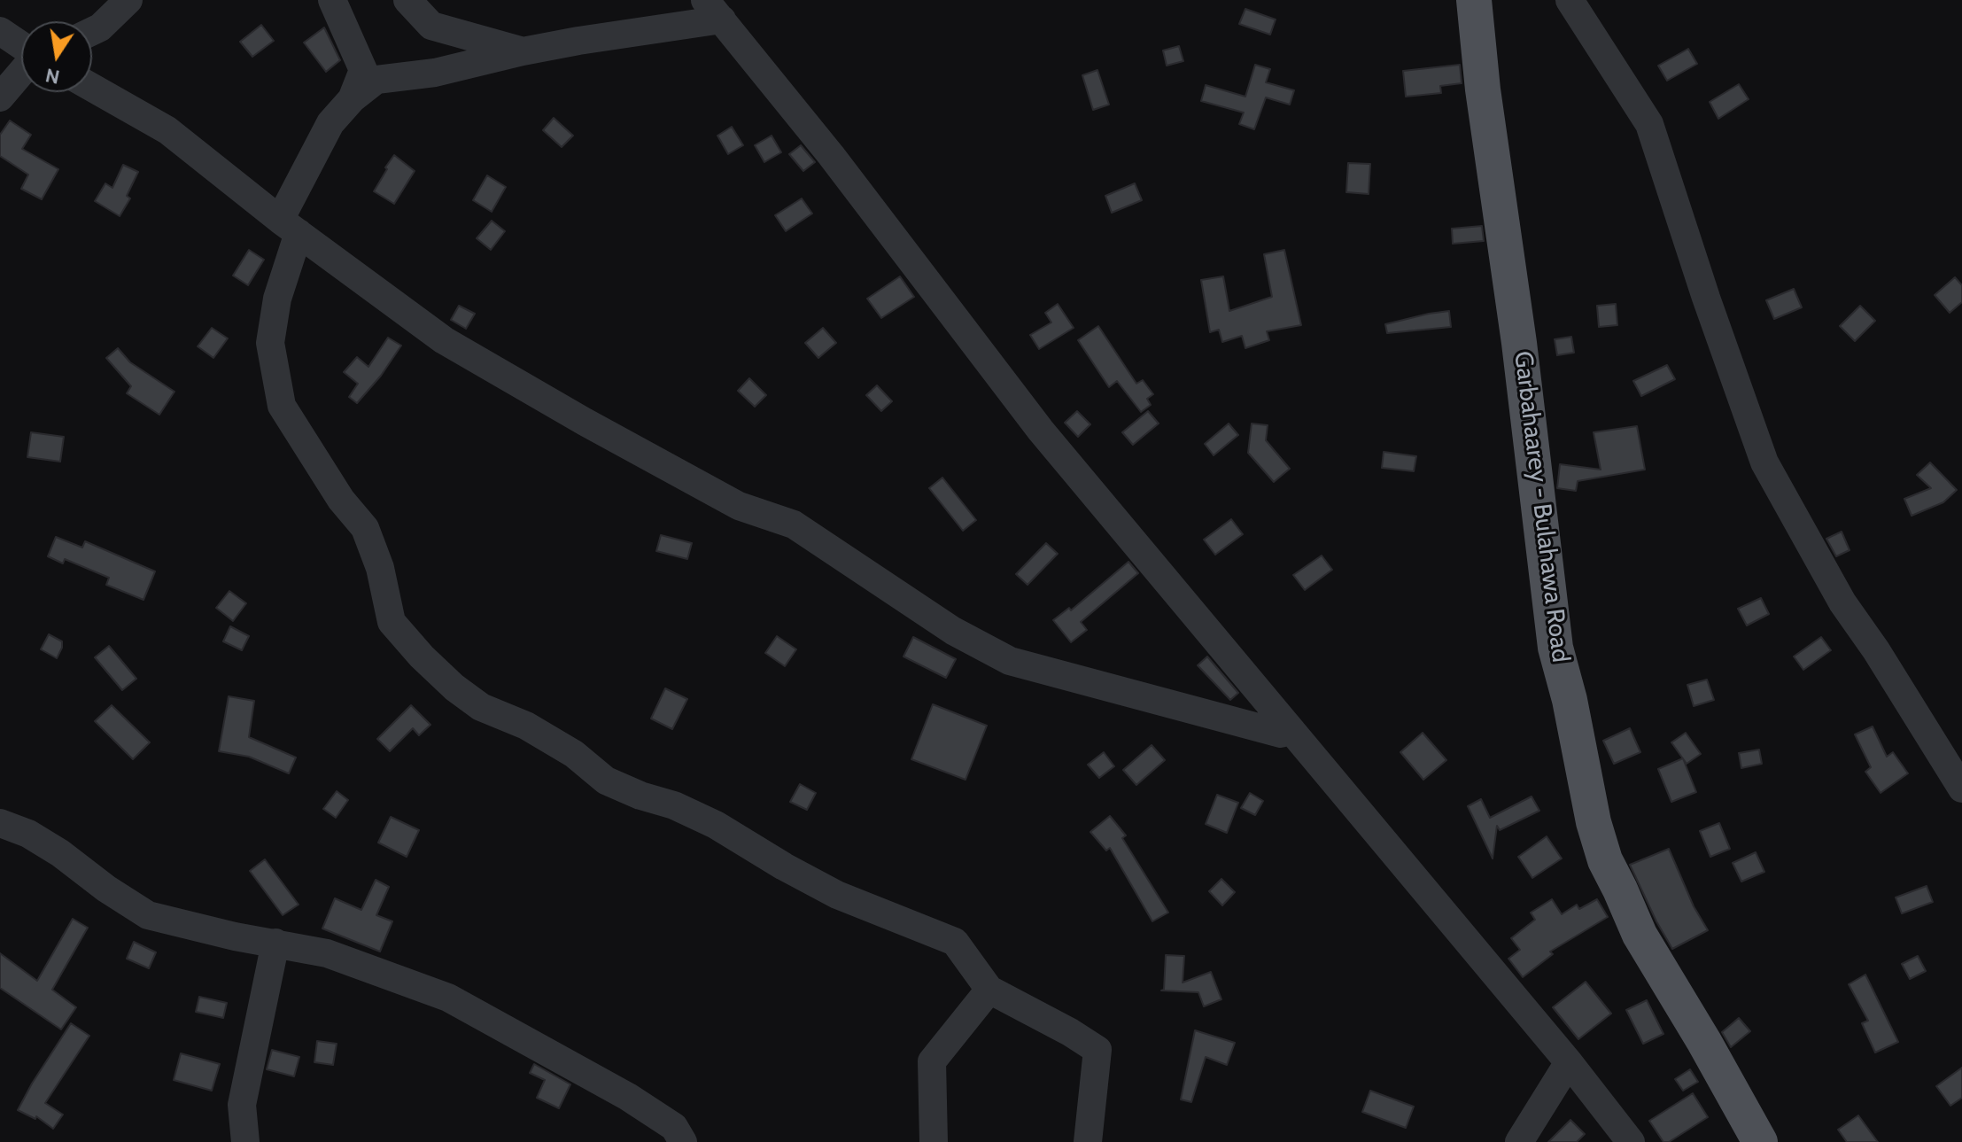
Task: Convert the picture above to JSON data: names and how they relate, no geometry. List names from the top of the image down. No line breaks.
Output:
{"streets":{"main road":["Garbahaarey - Bulahawa Road"]},"north":"bottom"}
